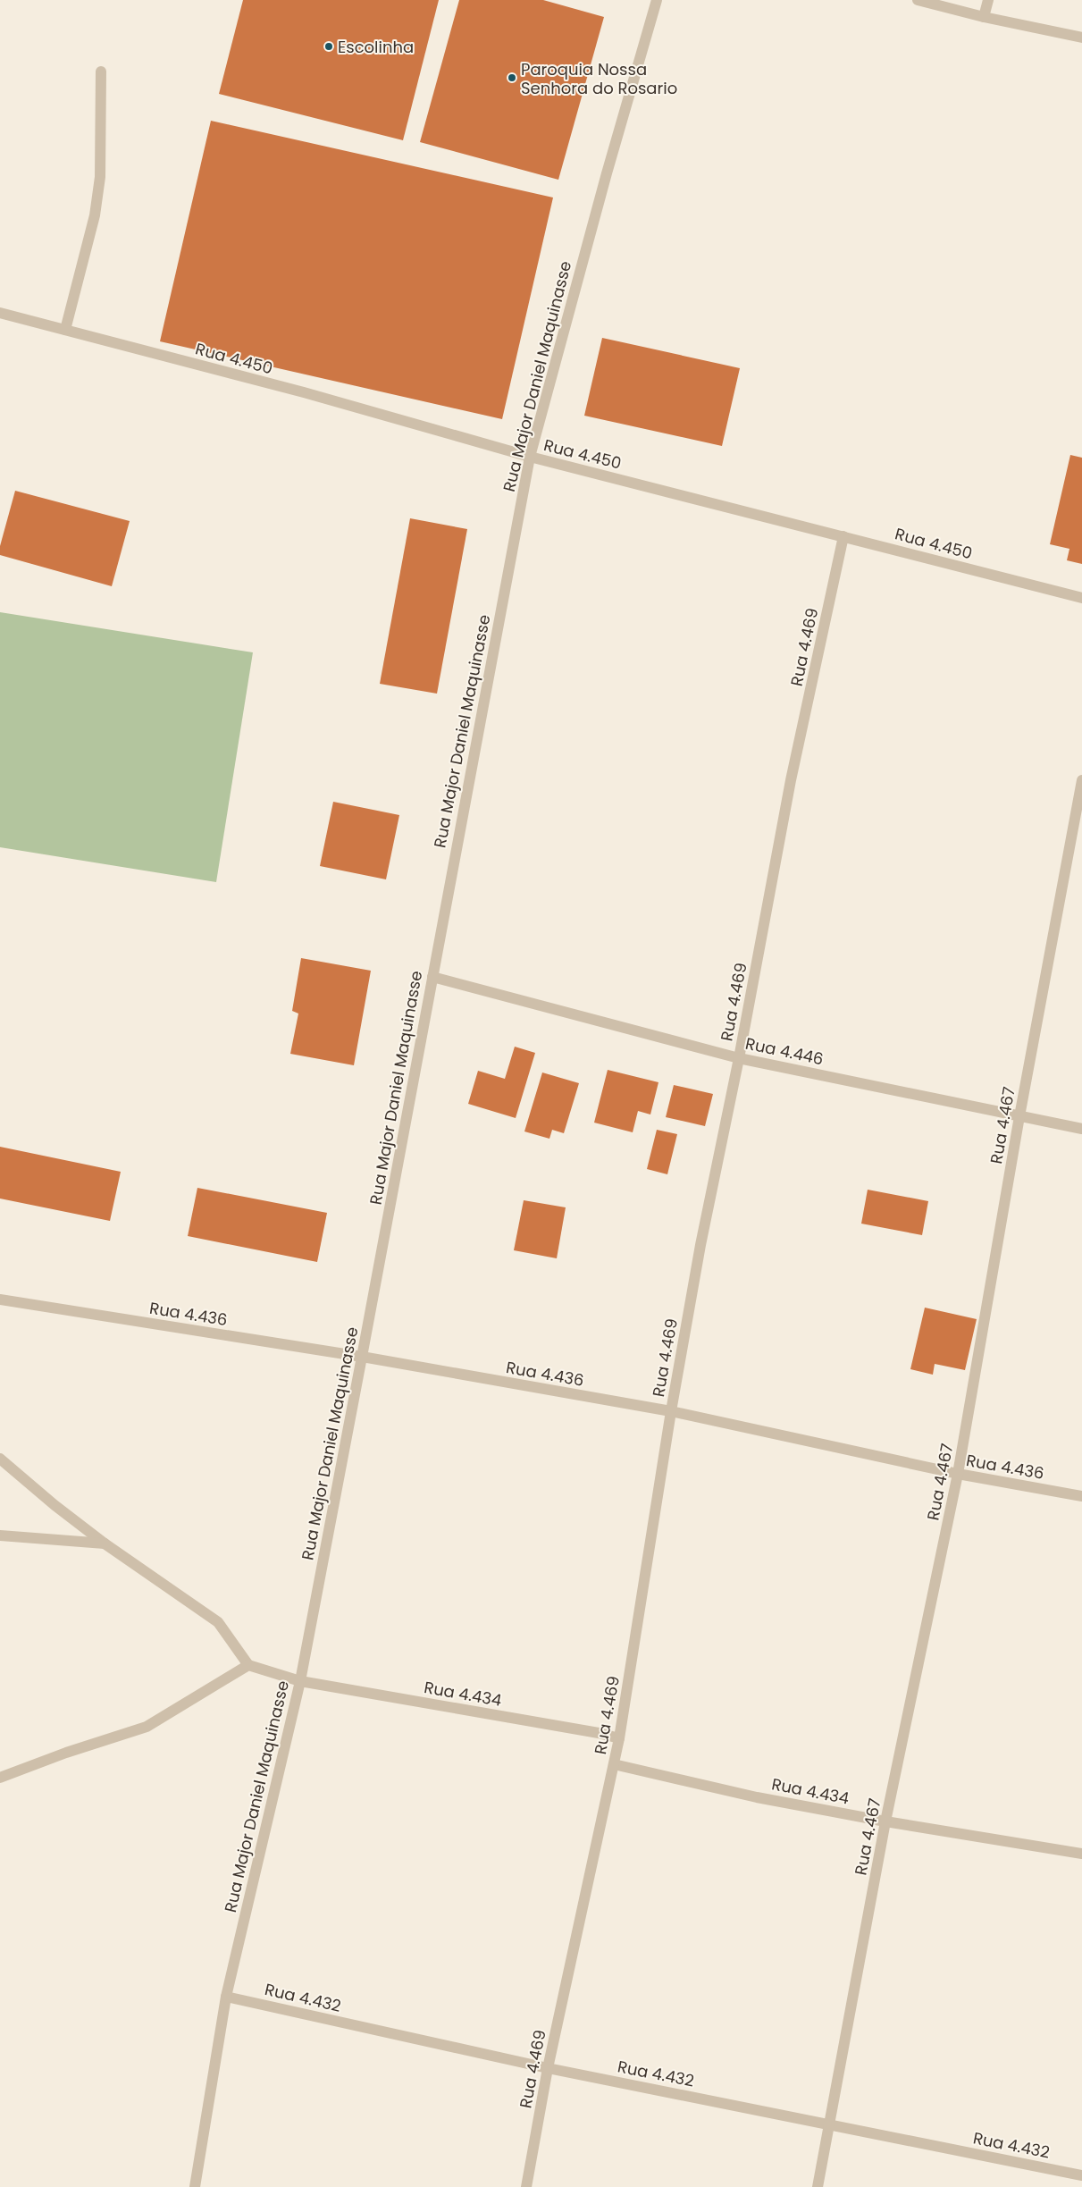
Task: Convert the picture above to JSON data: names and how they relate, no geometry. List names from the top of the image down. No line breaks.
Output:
{"streets":{"street":["Rua 4.450","Rua Major Daniel Maquinasse","Rua 4.469","Rua 4.446","Rua 4.467","Rua 4.436","Rua 4.434","Rua 4.432"]},"crossings":[["Rua 4.450","Rua Major Daniel Maquinasse"],["Rua 4.450","Rua 4.469"],["Rua Major Daniel Maquinasse","Rua 4.446"],["Rua Major Daniel Maquinasse","Rua 4.436"],["Rua Major Daniel Maquinasse","Rua 4.434"],["Rua Major Daniel Maquinasse","Rua 4.432"],["Rua 4.469","Rua 4.446"],["Rua 4.469","Rua 4.436"],["Rua 4.469","Rua 4.434"],["Rua 4.469","Rua 4.432"],["Rua 4.446","Rua 4.467"],["Rua 4.467","Rua 4.436"],["Rua 4.467","Rua 4.434"],["Rua 4.467","Rua 4.432"]],"places":["Escolinha","Paroquia Nossa Senhora do Rosario"]}
